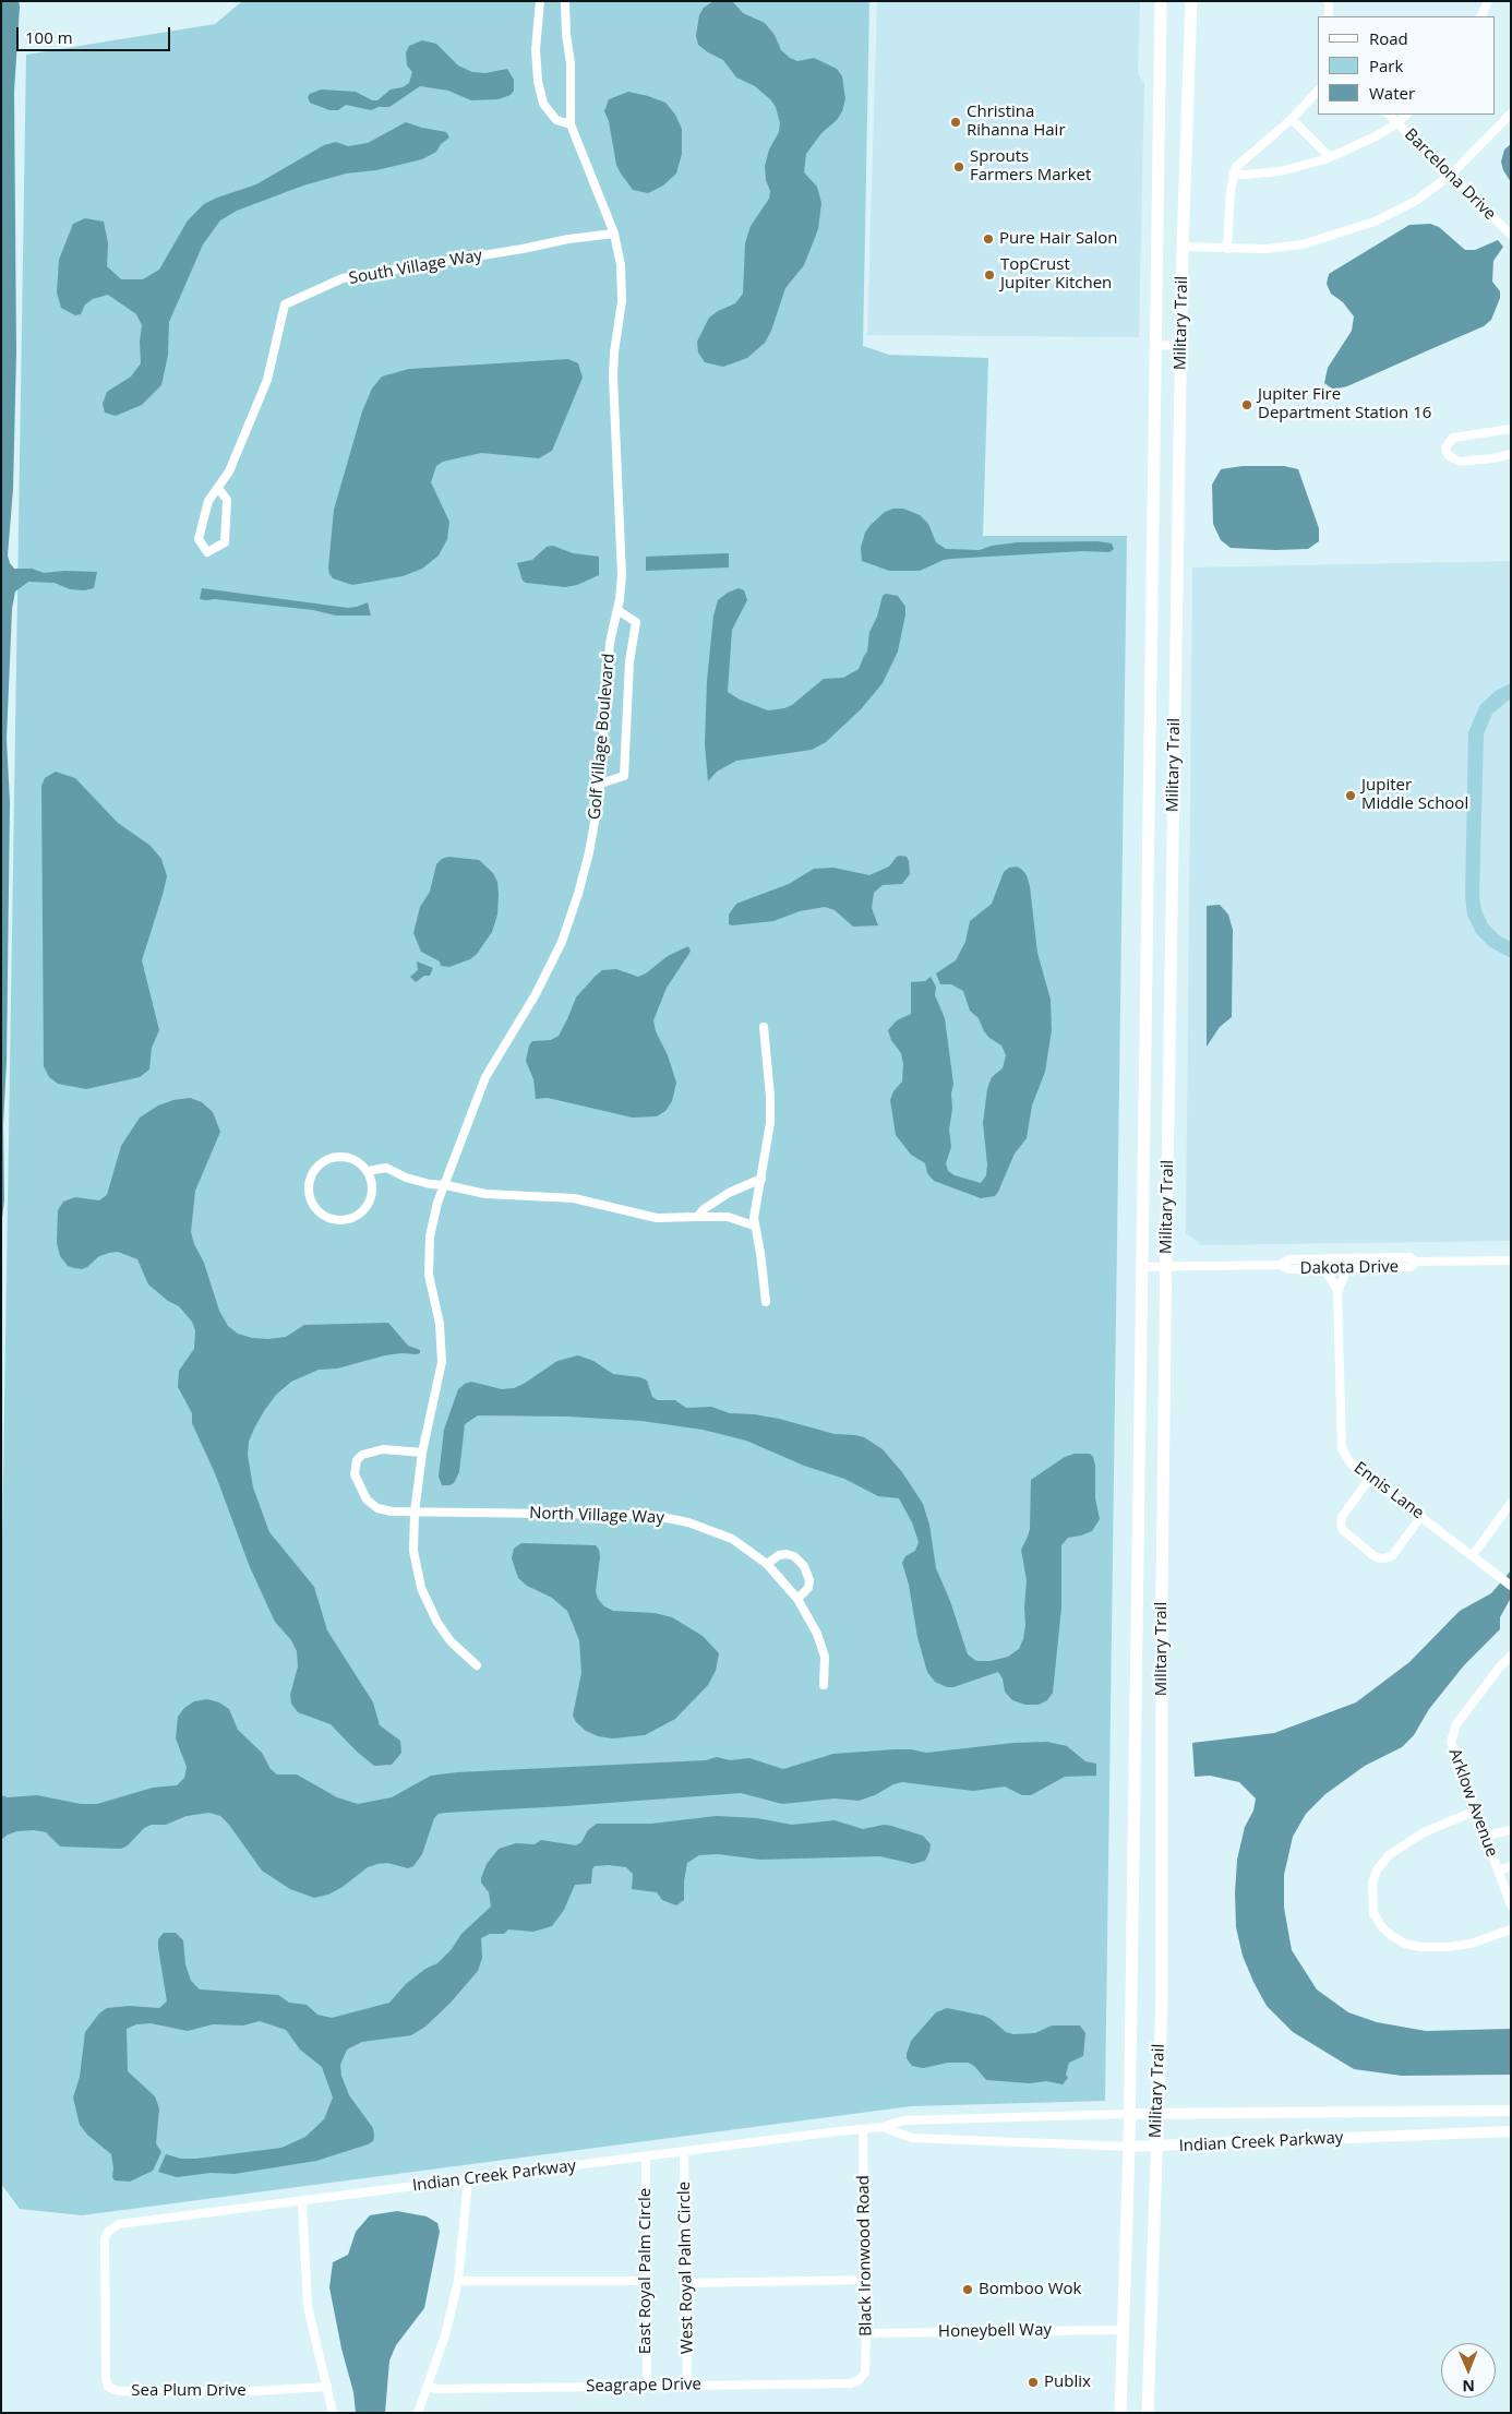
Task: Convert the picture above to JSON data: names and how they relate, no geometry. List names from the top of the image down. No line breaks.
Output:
{"streets":{"main road":["Military Trail"],"street":["Barcelona Drive","South Village Way","Golf Village Boulevard","Dakota Drive","Ennis Lane","North Village Way","Arklow Avenue","Indian Creek Parkway","Black Ironwood Road","West Royal Palm Circle","East Royal Palm Circle","Honeybell Way","Seagrape Drive","Sea Plum Drive"]},"crossings":[["South Village Way","Golf Village Boulevard"],["Military Trail","Dakota Drive"],["Military Trail","Indian Creek Parkway"],["Military Trail","Honeybell Way"],["Golf Village Boulevard","North Village Way"],["Dakota Drive","Ennis Lane"],["Indian Creek Parkway","Black Ironwood Road"],["Indian Creek Parkway","West Royal Palm Circle"],["Indian Creek Parkway","East Royal Palm Circle"],["Indian Creek Parkway","Sea Plum Drive"],["Black Ironwood Road","Honeybell Way"],["Black Ironwood Road","Seagrape Drive"],["West Royal Palm Circle","Seagrape Drive"],["East Royal Palm Circle","Seagrape Drive"]],"places":["Christina Rihanna Hair","Sprouts Farmers Market","Pure Hair Salon","TopCrust Jupiter Kitchen","Jupiter Fire Department Station 16","Jupiter Middle School","Bomboo Wok","Publix"],"legend":["Road","Park","Water"],"scale_bar":"100 m","north":"bottom"}
